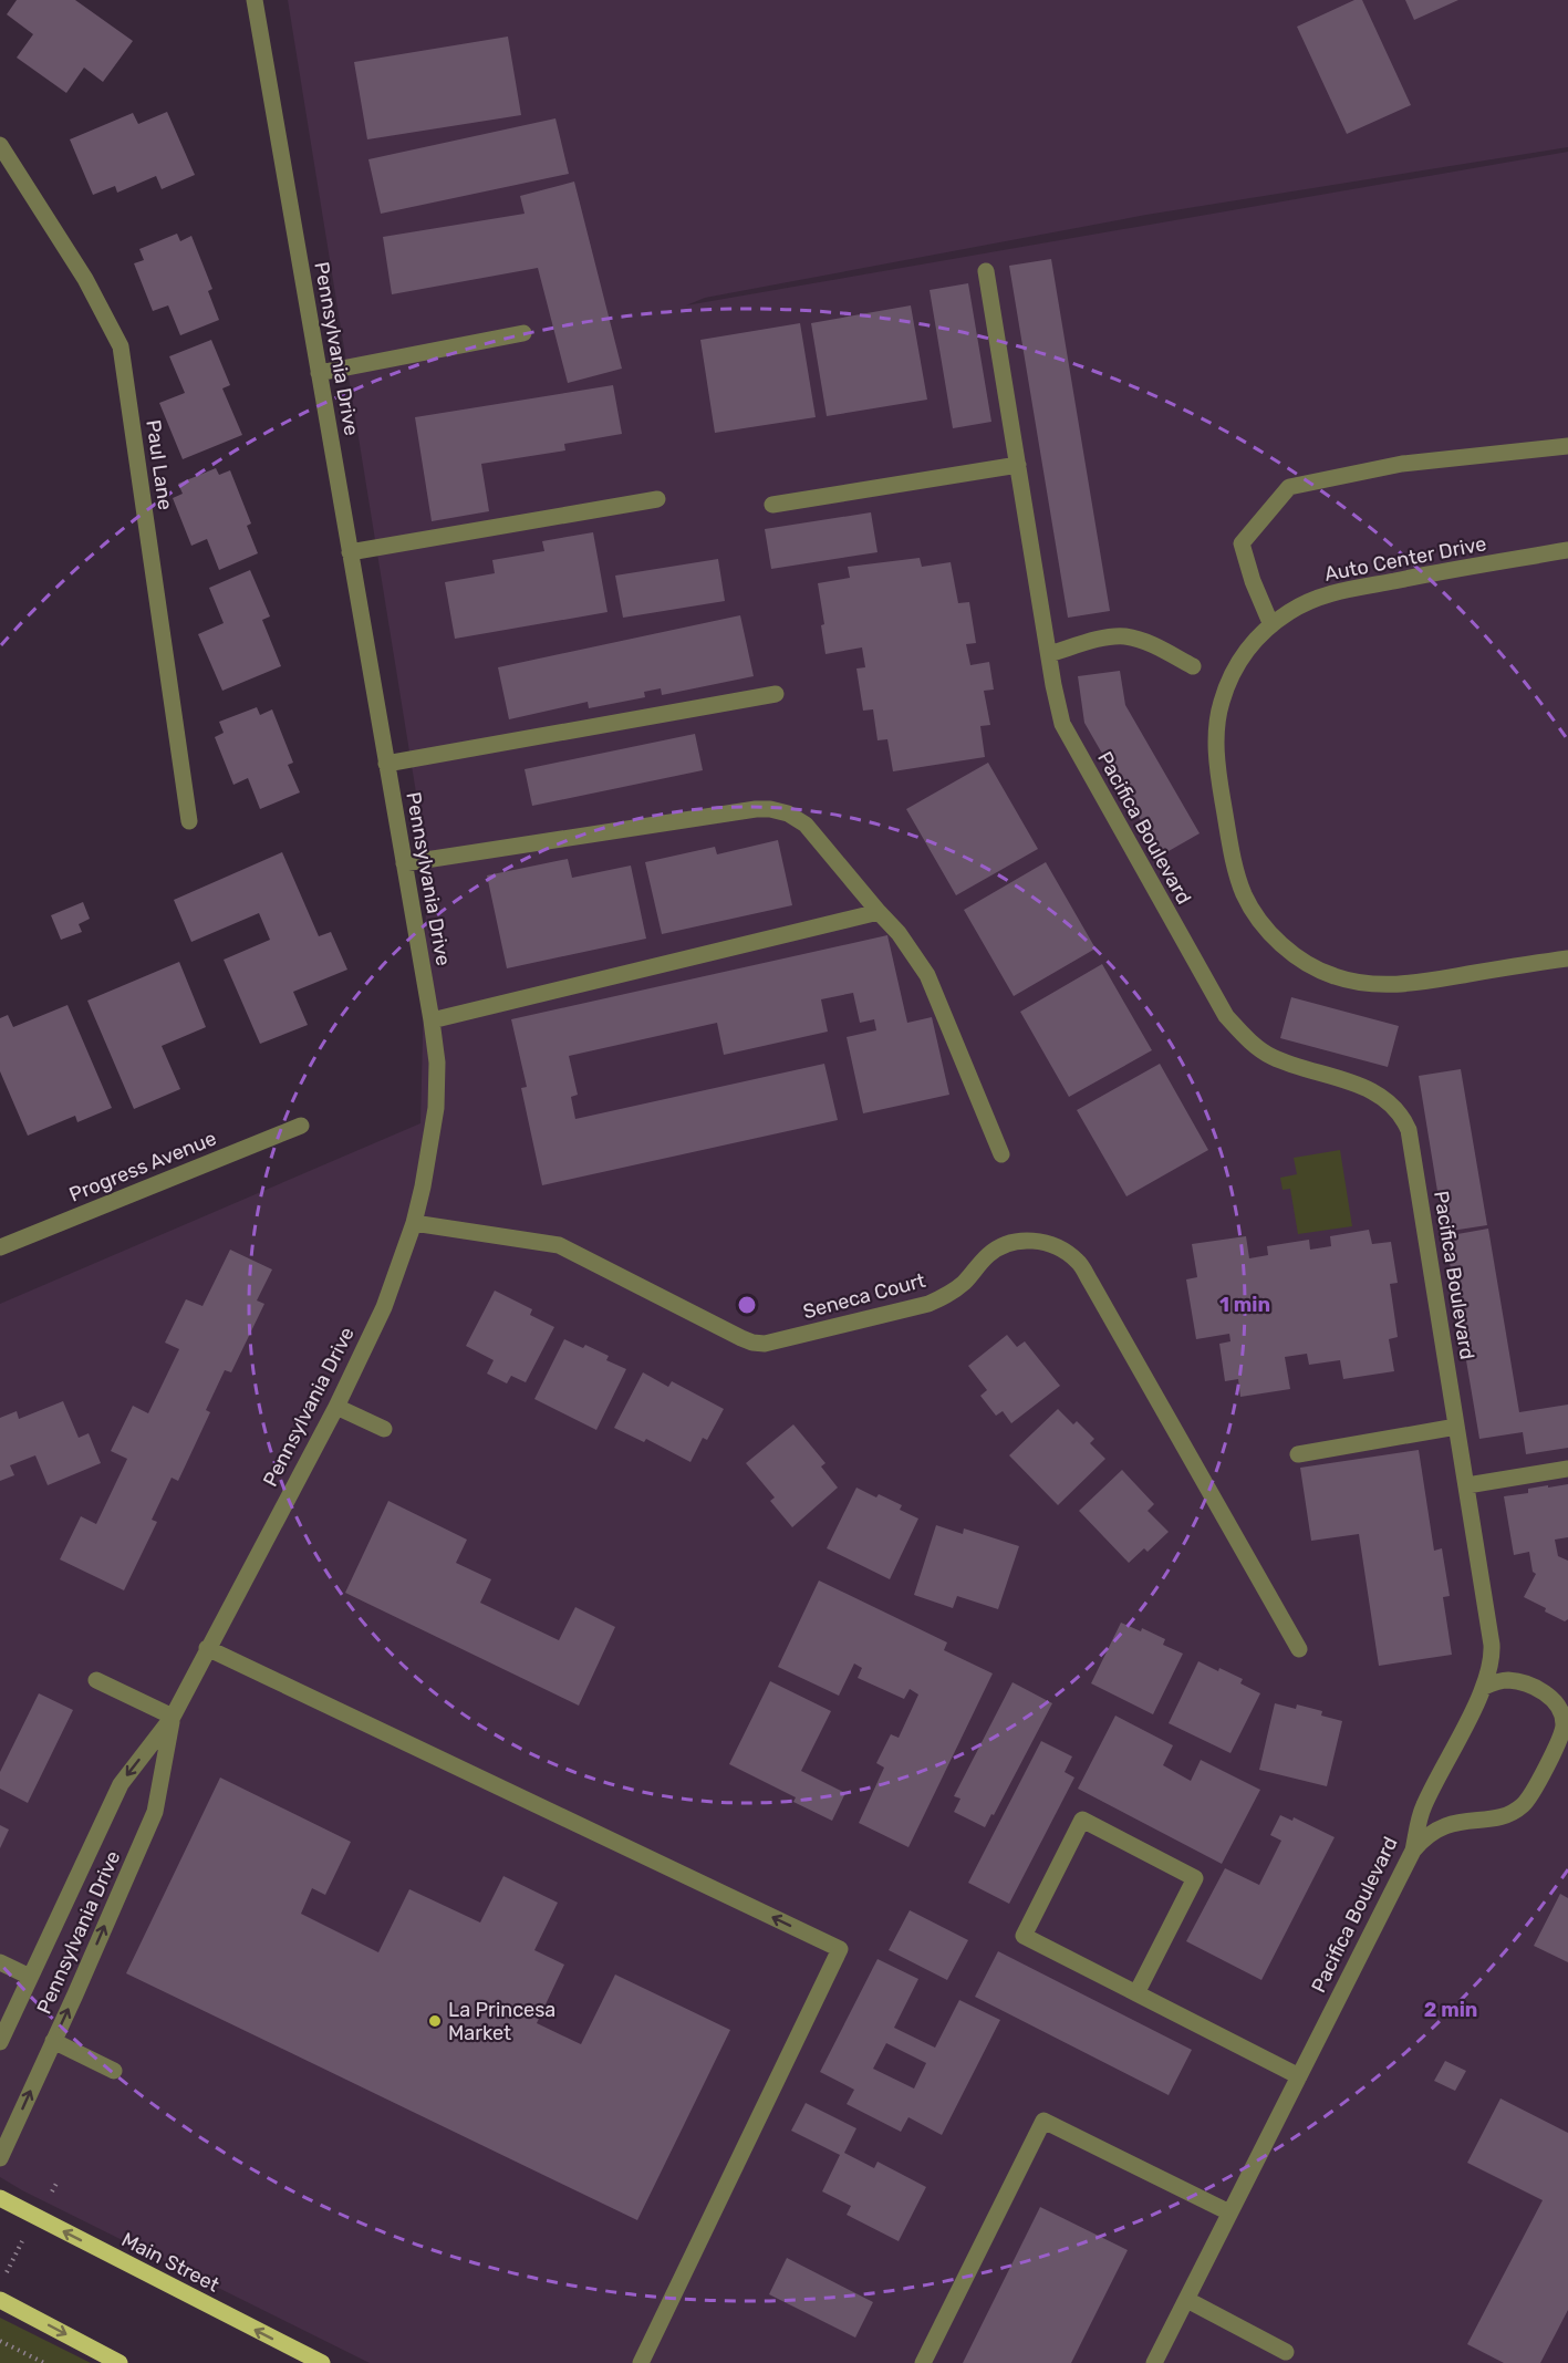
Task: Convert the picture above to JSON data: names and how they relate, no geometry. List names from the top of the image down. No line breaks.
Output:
{"streets":{"main road":["Main Street"],"street":["Pennsylvania Drive","Paul Lane","Auto Center Drive","Pacifica Boulevard","Progress Avenue","Seneca Court"]},"crossings":[["Pennsylvania Drive","Seneca Court"]],"places":["La Princesa Market"],"rings":["1 min","2 min"]}
